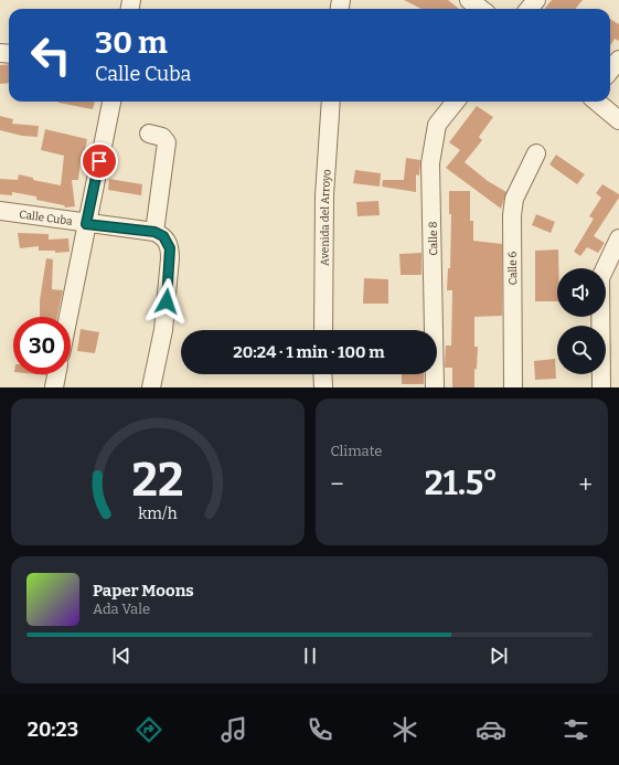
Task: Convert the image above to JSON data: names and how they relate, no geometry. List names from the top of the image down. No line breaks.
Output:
{"streets":{"street":["Avenida del Arroyo","Calle Cuba","Calle 8","Calle 6"]},"page":{"turn":["30 m","Calle Cuba"],"limit":"30","trip":"20:24 · 1 min · 100 m","tile":"Climate","heat":["−","21.5°","+"],"song":["Paper Moons","Ada Vale"],"tabs":"20:23","gauge":["22","km/h"]}}
